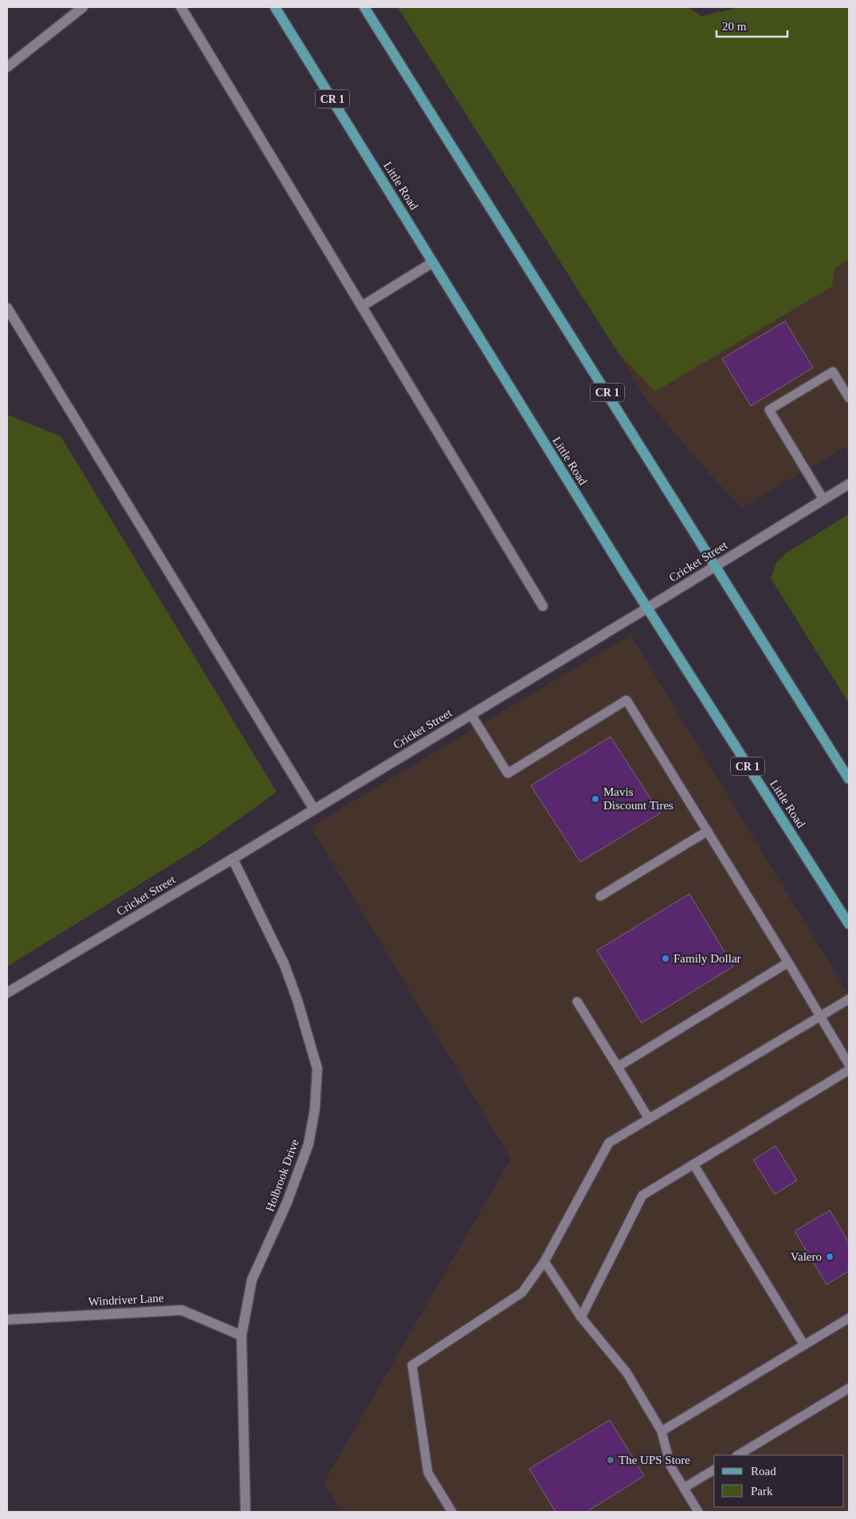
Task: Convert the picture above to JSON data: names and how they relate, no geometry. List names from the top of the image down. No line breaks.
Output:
{"streets":{"main road":["CR 1","Little Road"],"street":["Cricket Street","Holbrook Drive","Windriver Lane"]},"crossings":[["CR 1","Cricket Street"],["Little Road","Cricket Street"],["Cricket Street","Holbrook Drive"],["Holbrook Drive","Windriver Lane"]],"places":["Mavis Discount Tires","Family Dollar","Valero","The UPS Store"],"legend":["Road","Park"],"scale_bar":"20 m"}
